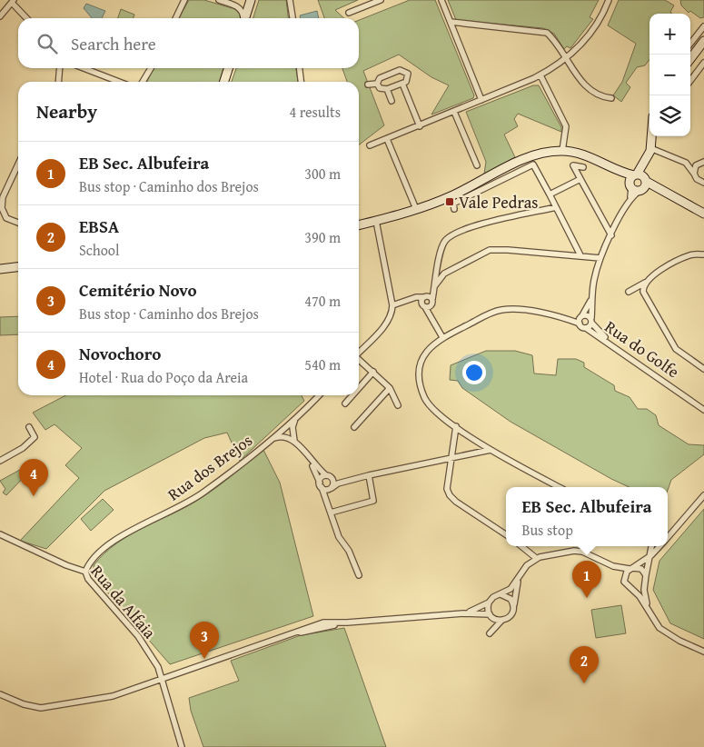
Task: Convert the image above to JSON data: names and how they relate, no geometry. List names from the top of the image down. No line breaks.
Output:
{"streets":{"street":["Rua do Golfe","Rua dos Brejos","Rua da Alfaia"]},"crossings":[["Rua dos Brejos","Rua da Alfaia"]],"places":{"transit":["Vale Pedras"]},"page":{"map_buttons":["+","−"],"search":"Search here","heading":["Nearby","4 results"],"list":[{"mark":"1","name":"EB Sec. Albufeira","note":"Bus stop · Caminho dos Brejos","value":"300 m"},{"mark":"2","name":"EBSA","note":"School","value":"390 m"},{"mark":"3","name":"Cemitério Novo","note":"Bus stop · Caminho dos Brejos","value":"470 m"},{"mark":"4","name":"Novochoro","note":"Hotel · Rua do Poço da Areia","value":"540 m"}],"pins":["4","1","3","2"],"popup":["EB Sec. Albufeira","Bus stop"]}}
